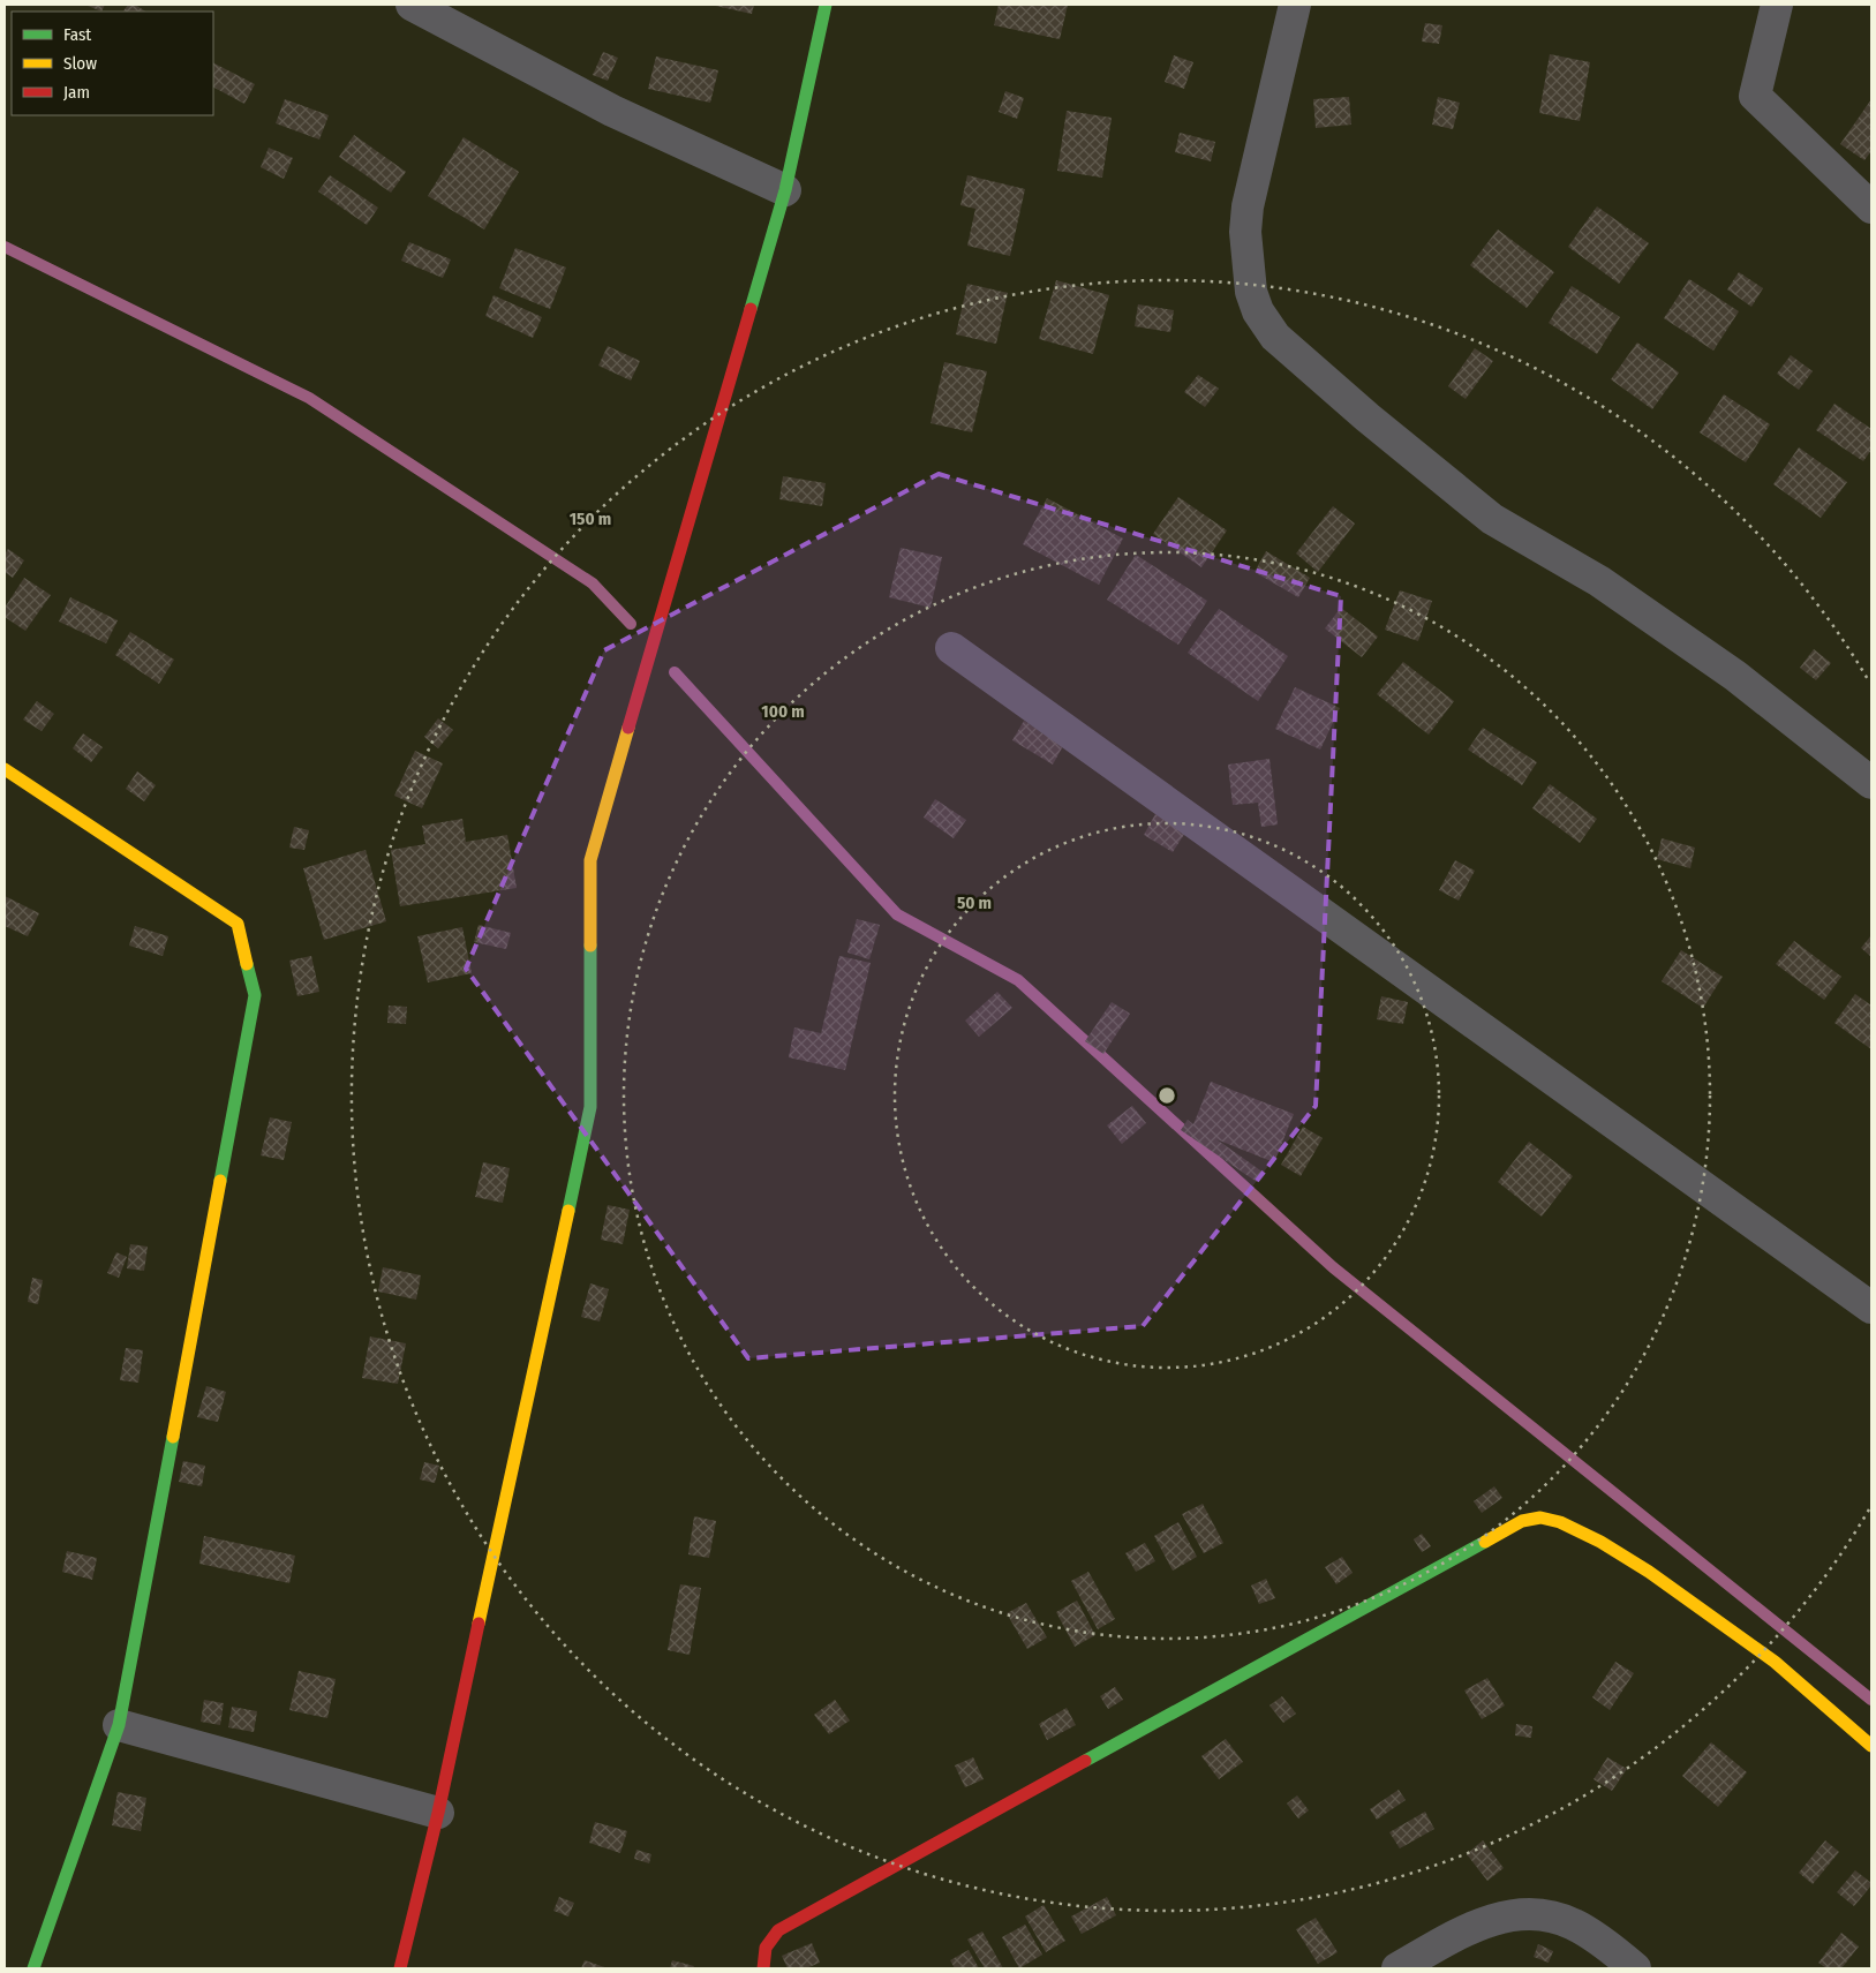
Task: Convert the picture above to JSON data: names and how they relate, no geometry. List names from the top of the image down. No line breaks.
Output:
{"legend":["Fast","Slow","Jam"],"rings":["150 m","100 m","50 m"]}
